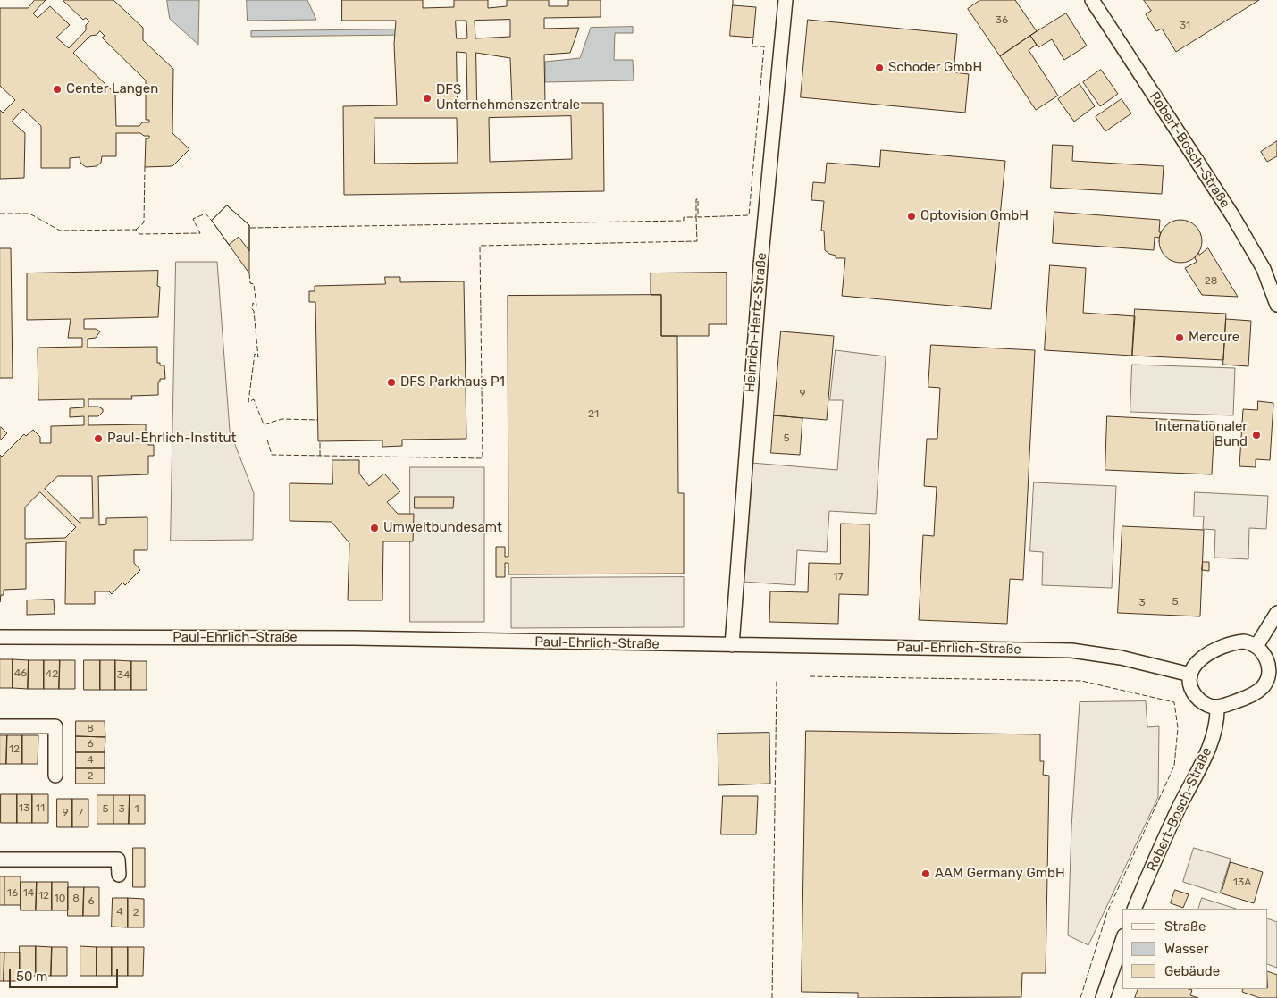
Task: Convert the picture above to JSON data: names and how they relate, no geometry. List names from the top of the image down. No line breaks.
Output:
{"streets":{"street":["Robert-Bosch-Straße","Heinrich-Hertz-Straße","Paul-Ehrlich-Straße"]},"crossings":[["Robert-Bosch-Straße","Paul-Ehrlich-Straße"],["Heinrich-Hertz-Straße","Paul-Ehrlich-Straße"]],"places":["Schoder GmbH","Center Langen","DFS Unternehmenszentrale","Optovision GmbH","Mercure","DFS Parkhaus P1","Internationaler Bund","Paul-Ehrlich-Institut","Umweltbundesamt","AAM Germany GmbH"],"house_numbers":["36","31","28","9","21","5","17","5","3","46","42","34","8","6","12","4","2","13","11","5","3","1","9","7","13A","16","14","12","10","8","6","4","2"],"legend":["Straße","Wasser","Gebäude"],"scale_bar":"50 m"}
